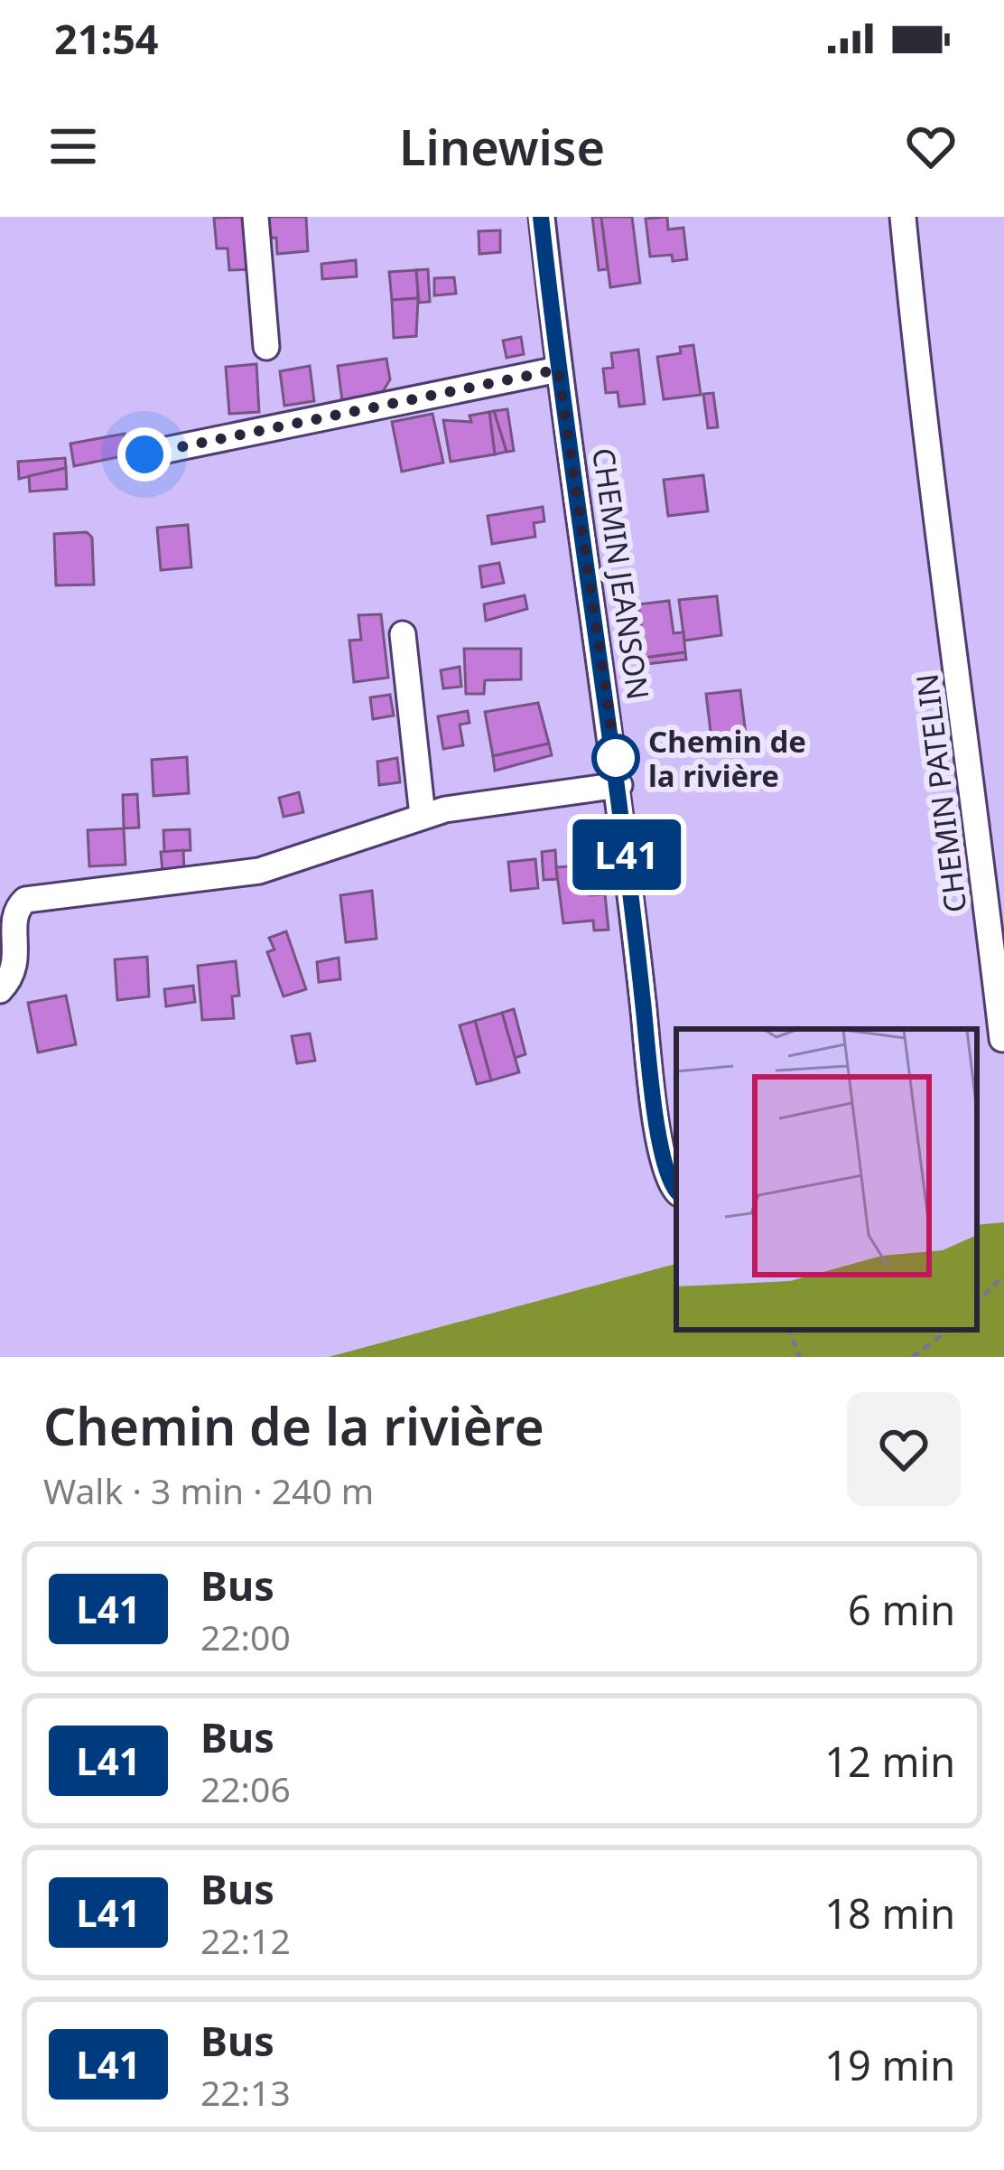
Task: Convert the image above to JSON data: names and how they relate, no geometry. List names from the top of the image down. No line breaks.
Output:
{"streets":{"street":["CHEMIN JEANSON","CHEMIN PATELIN"]},"places":["Chemin de la rivière"],"lines":["bus line L41"],"page":{"status":"21:54","header":"Linewise","on_map":"L41","heading":["Chemin de la rivière","Walk · 3 min · 240 m"],"list":[{"mark":"L41","name":"Bus","note":"22:00","value":"6 min"},{"mark":"L41","name":"Bus","note":"22:06","value":"12 min"},{"mark":"L41","name":"Bus","note":"22:12","value":"18 min"},{"mark":"L41","name":"Bus","note":"22:13","value":"19 min"}]}}
